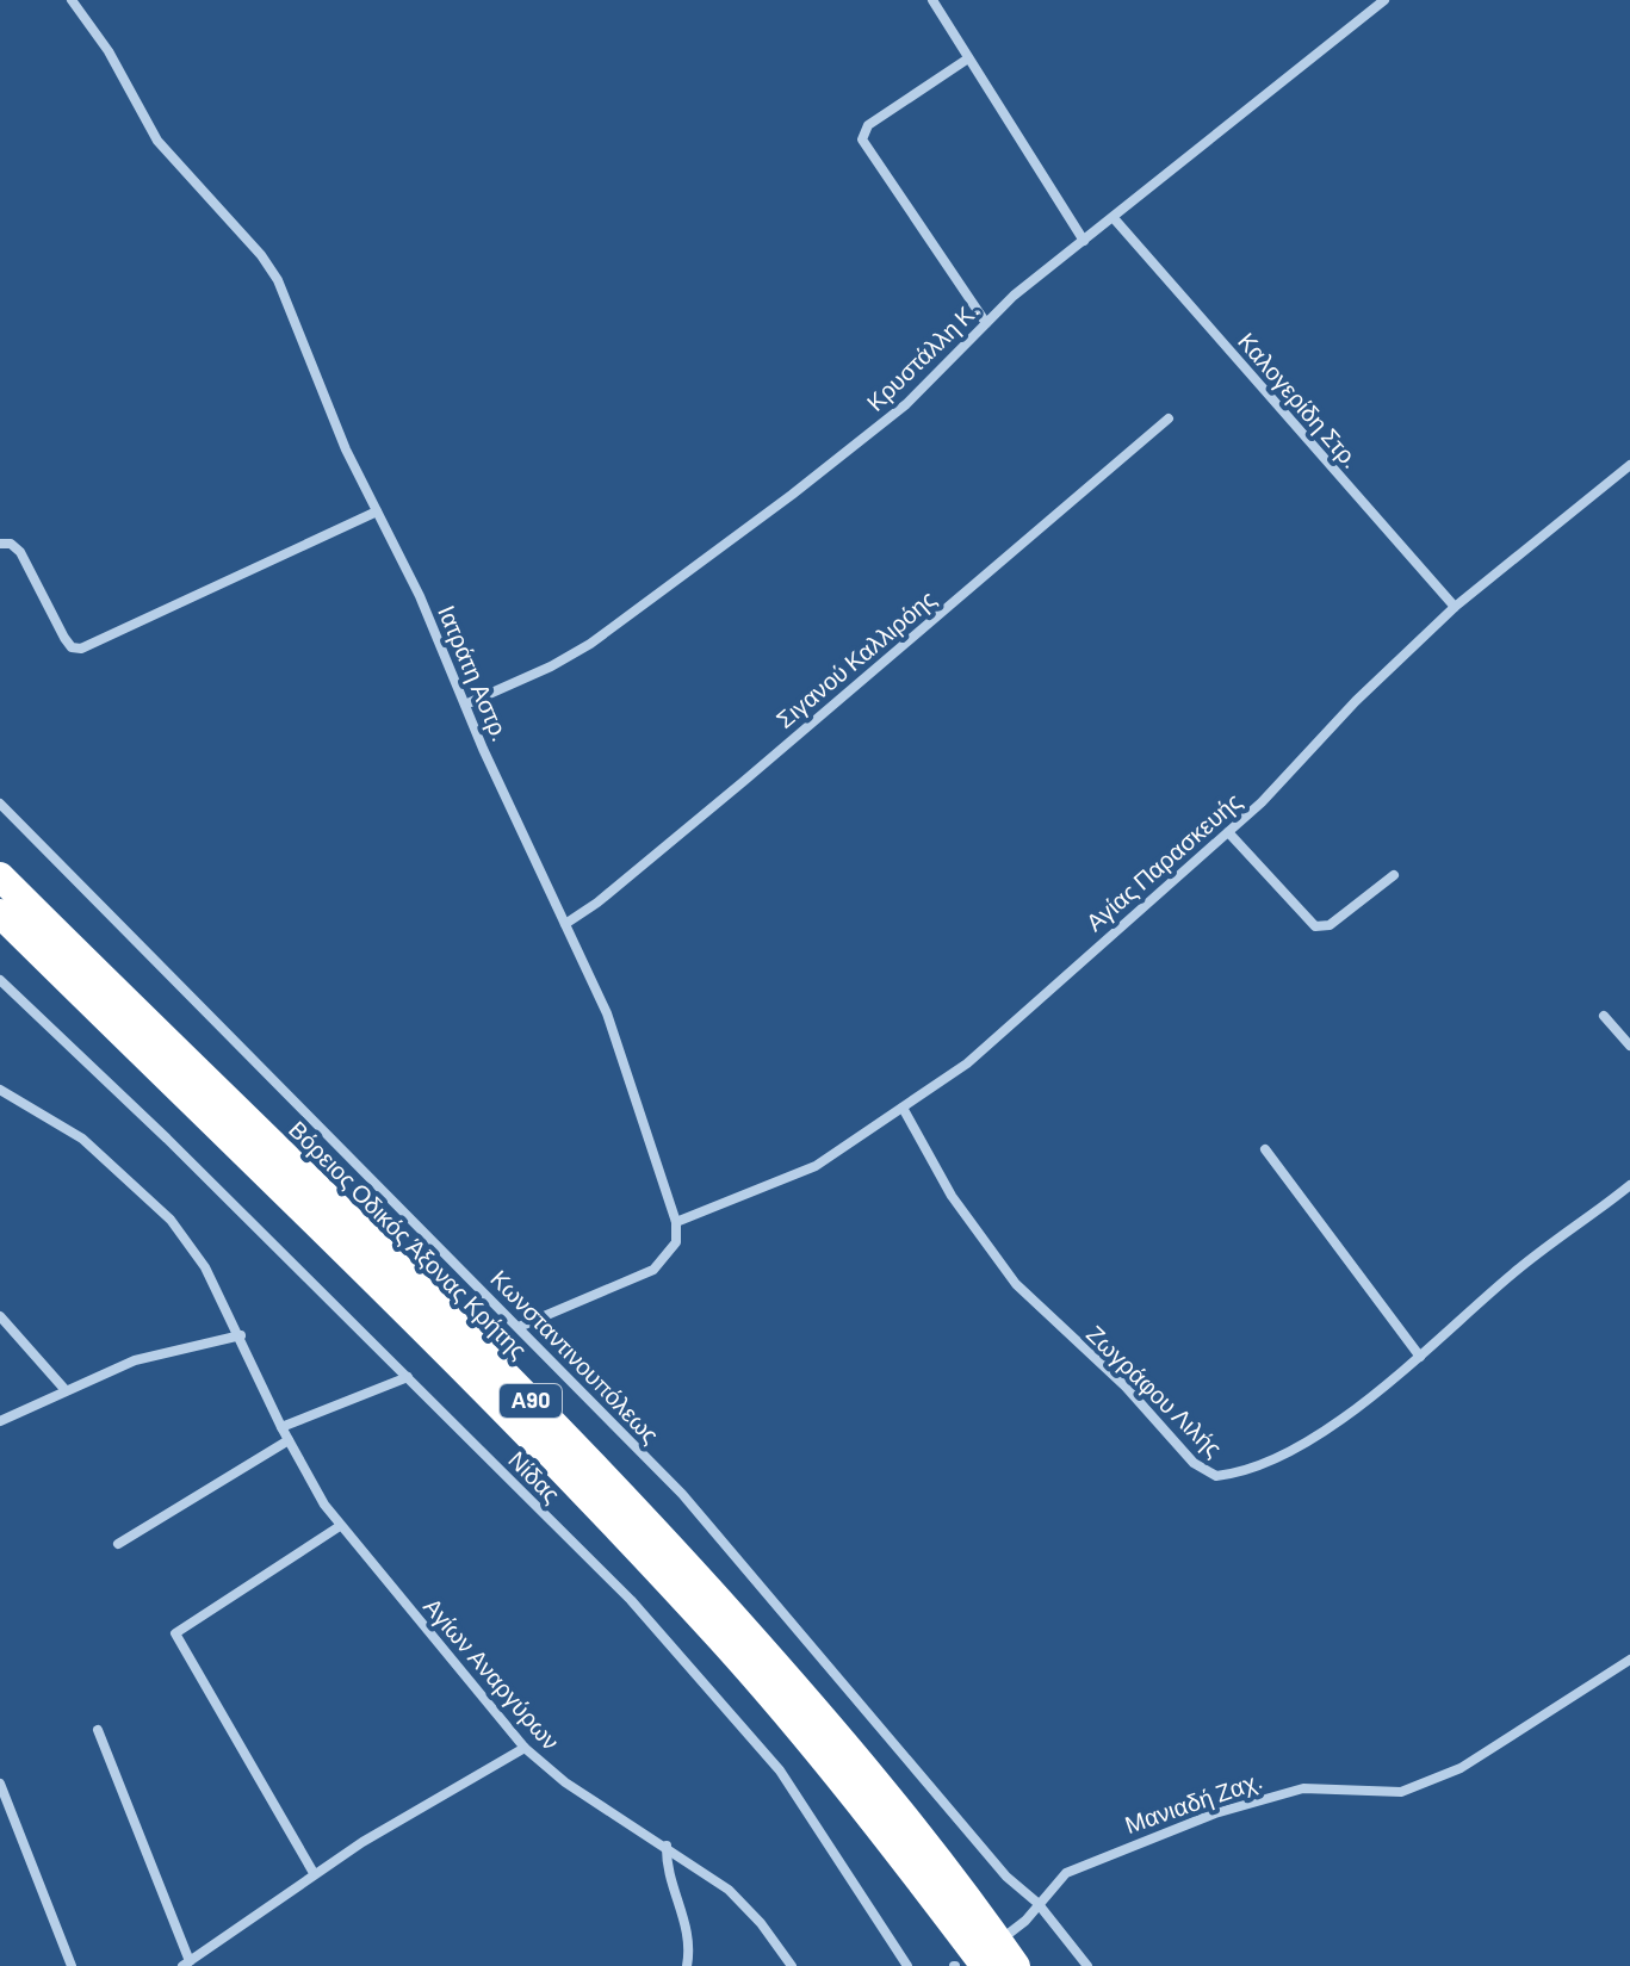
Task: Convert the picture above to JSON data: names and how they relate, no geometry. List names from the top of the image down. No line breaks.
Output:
{"streets":{"highway":["Βόρειος Οδικός Άξονας Κρήτης","Α90"],"street":["Κρυστάλλη Κ.","Καλογερίδη Στρ.","Σιγανού Καλλιρόης","Ιατράτη Αστρ.","Αγίας Παρασκευής","Κωνσταντινουπόλεως","Ζωγράφου Λιλής","Νίδας","Αγίων Αναργύρων","Μανιαδή Ζαχ."]},"crossings":[["Κρυστάλλη Κ.","Καλογερίδη Στρ."],["Κρυστάλλη Κ.","Ιατράτη Αστρ."],["Καλογερίδη Στρ.","Αγίας Παρασκευής"],["Σιγανού Καλλιρόης","Ιατράτη Αστρ."],["Ιατράτη Αστρ.","Αγίας Παρασκευής"],["Αγίας Παρασκευής","Ζωγράφου Λιλής"],["Κωνσταντινουπόλεως","Μανιαδή Ζαχ."]]}
